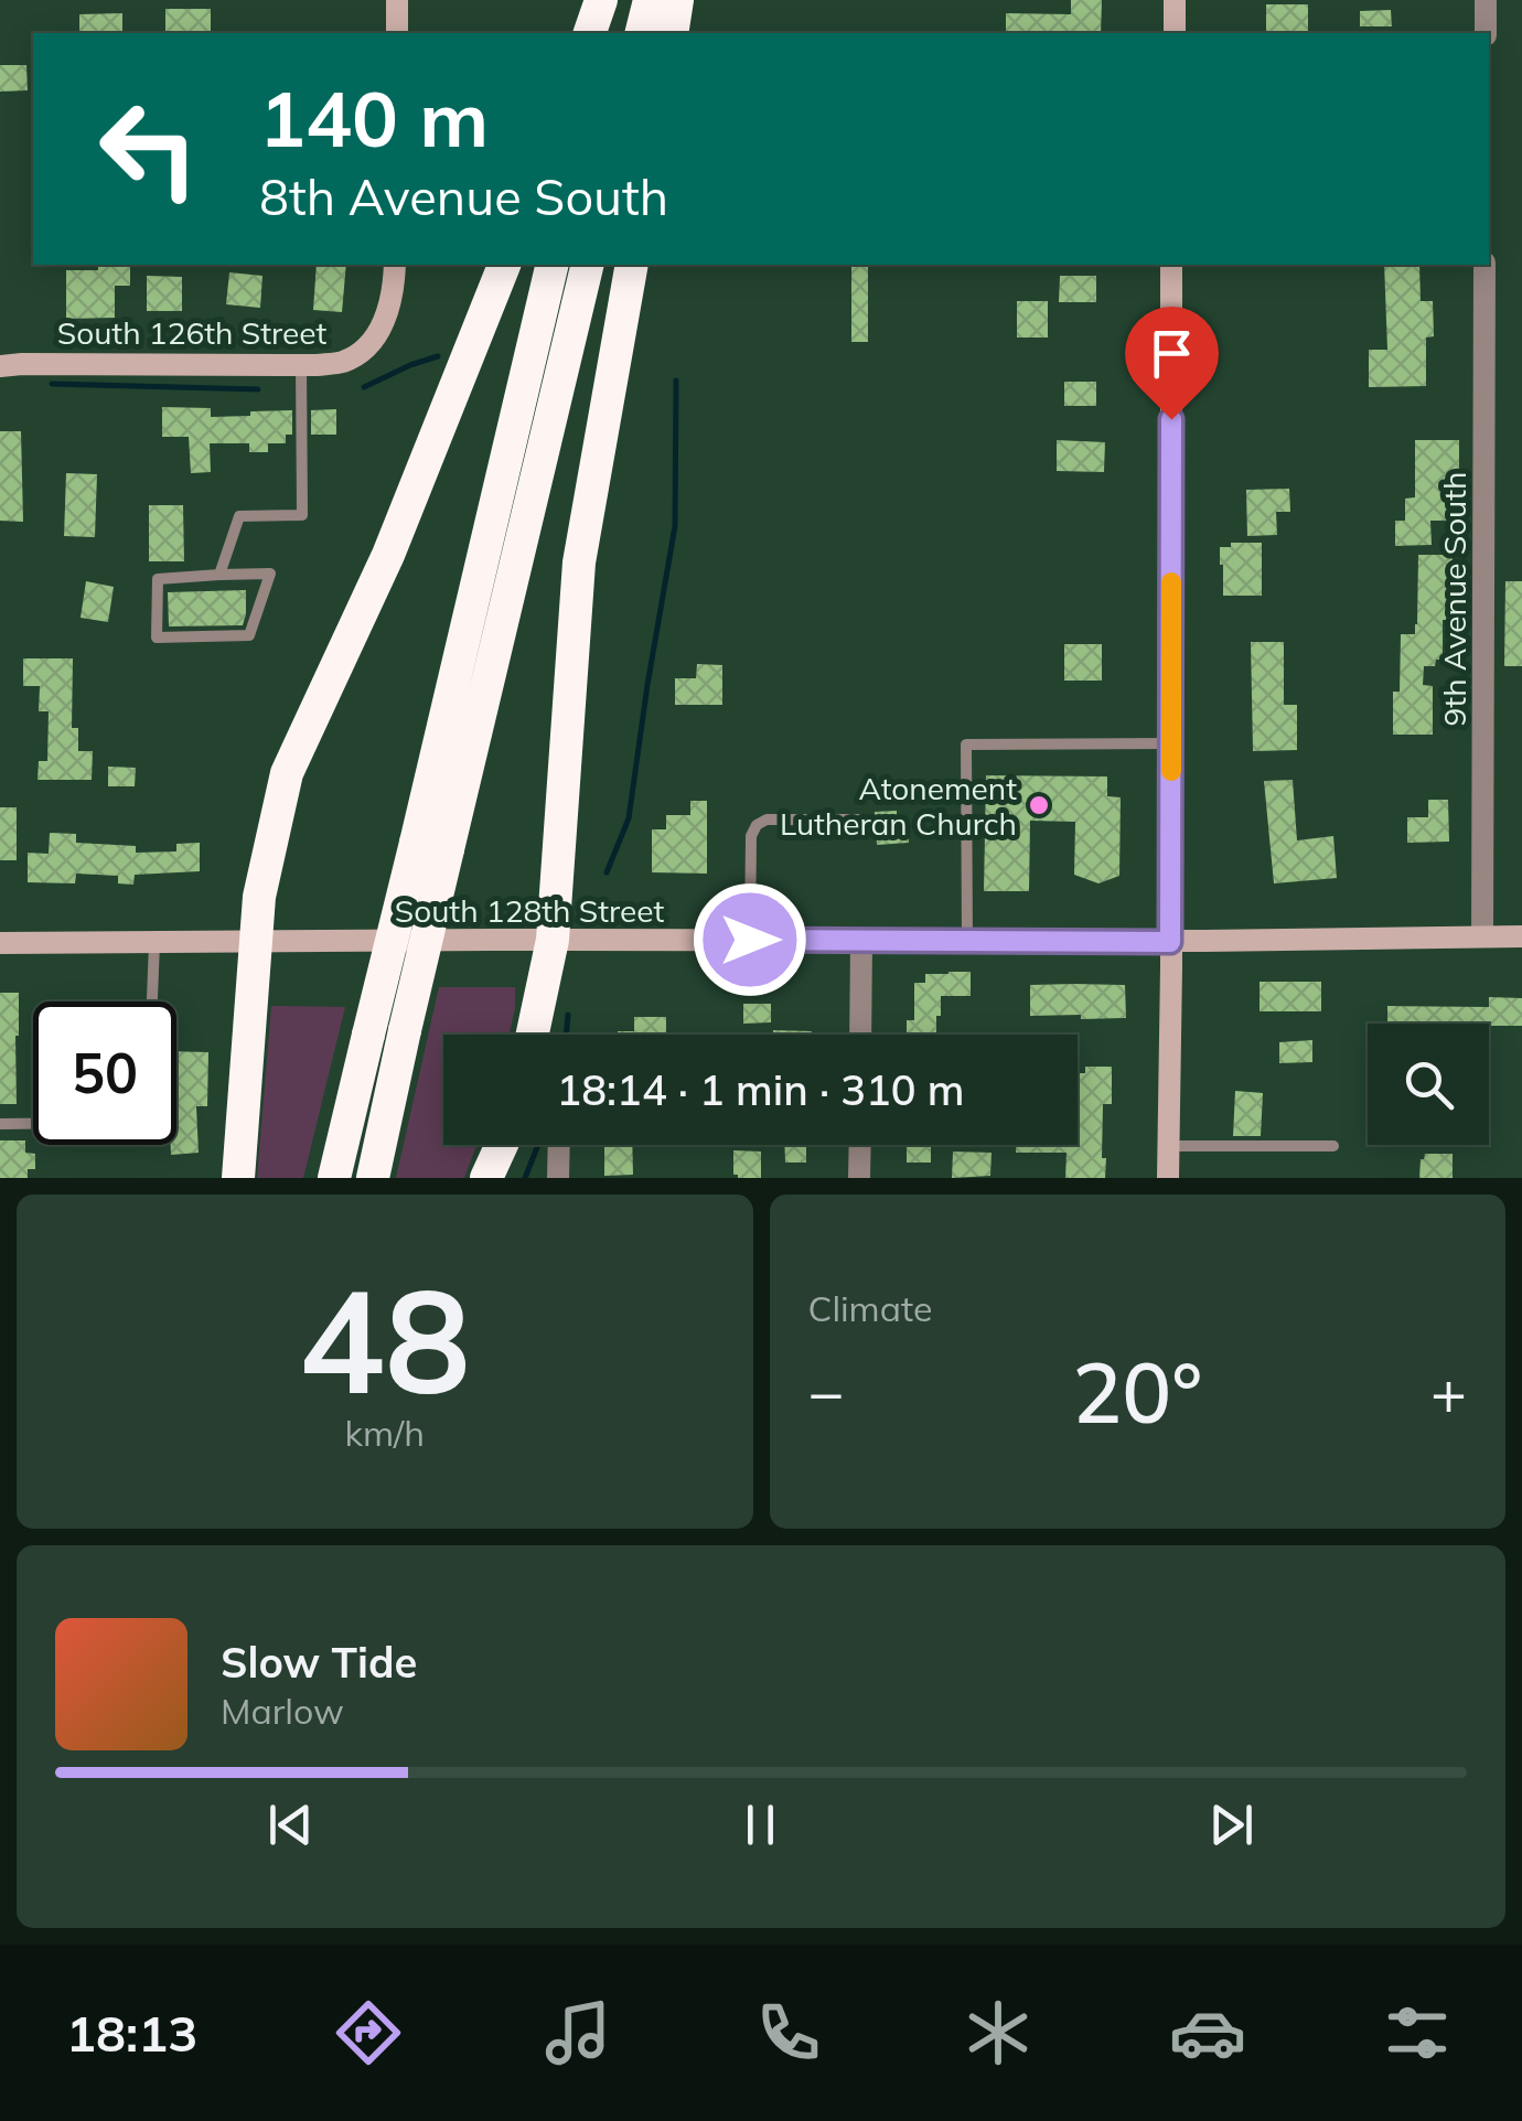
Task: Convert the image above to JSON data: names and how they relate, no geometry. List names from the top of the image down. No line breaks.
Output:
{"streets":{"main road":["South 126th Street","South 128th Street"],"street":["9th Avenue South"]},"crossings":[["9th Avenue South","South 128th Street"]],"places":["Atonement Lutheran Church"],"page":{"turn":["140 m","8th Avenue South"],"limit":"50","trip":"18:14 · 1 min · 310 m","tile":[["48","km/h"],"Climate"],"heat":["−","20°","+"],"song":["Slow Tide","Marlow"],"tabs":"18:13"}}
